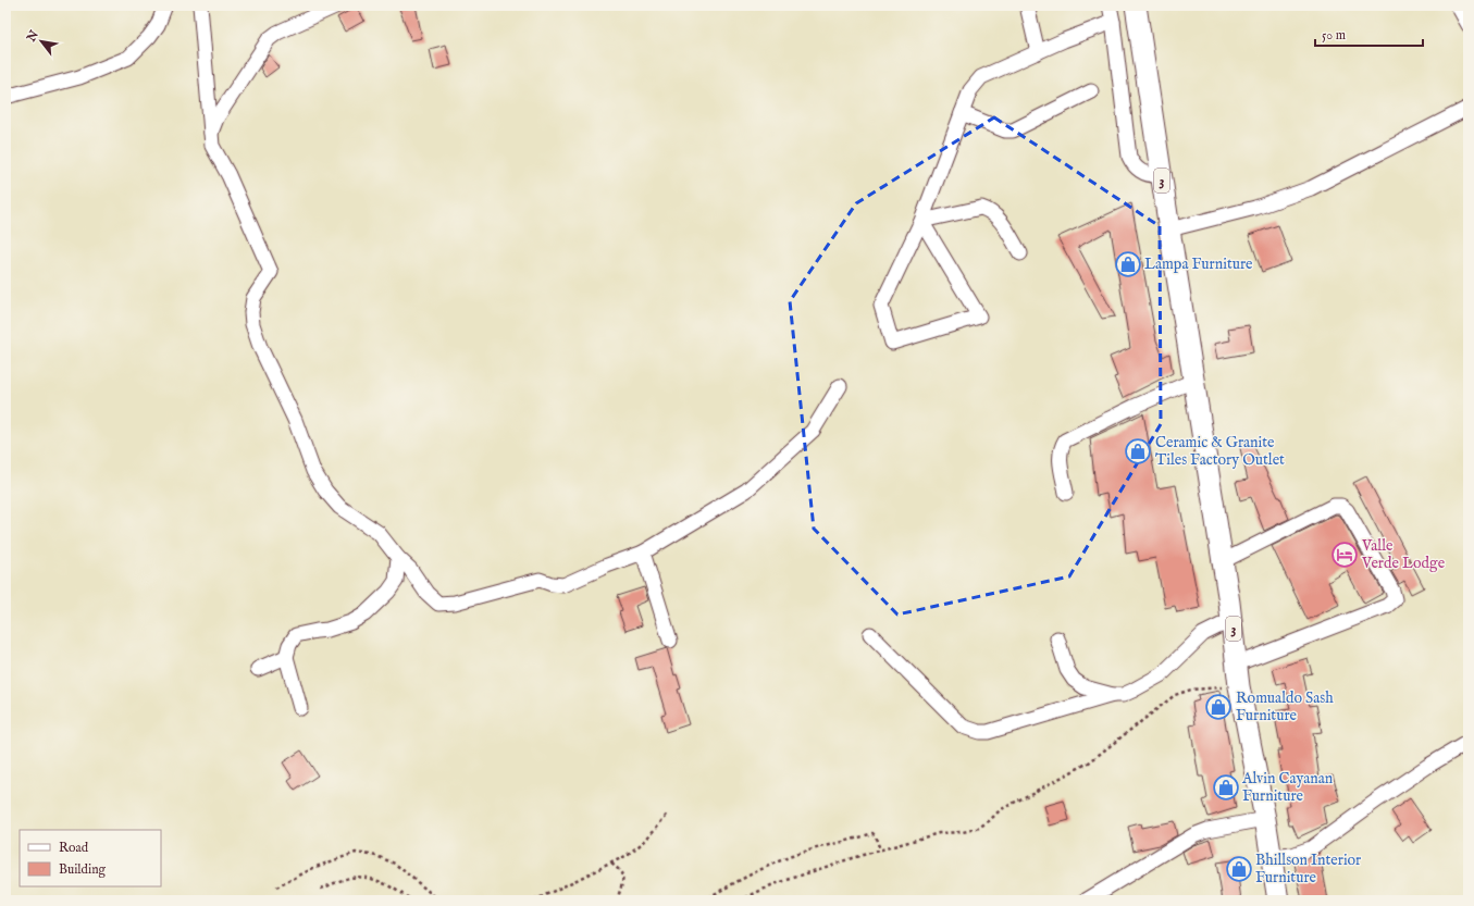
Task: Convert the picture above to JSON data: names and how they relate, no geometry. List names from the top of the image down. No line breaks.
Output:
{"streets":{"highway":["3"]},"places":{"shop":["Lampa Furniture","Ceramic & Granite Tiles Factory Outlet","Romualdo Sash Furniture","Alvin Cayanan Furniture","Bhillson Interior Furniture"],"hotel":["Valle Verde Lodge"]},"legend":["Road","Building"],"scale_bar":"50 m","north":"top left"}
